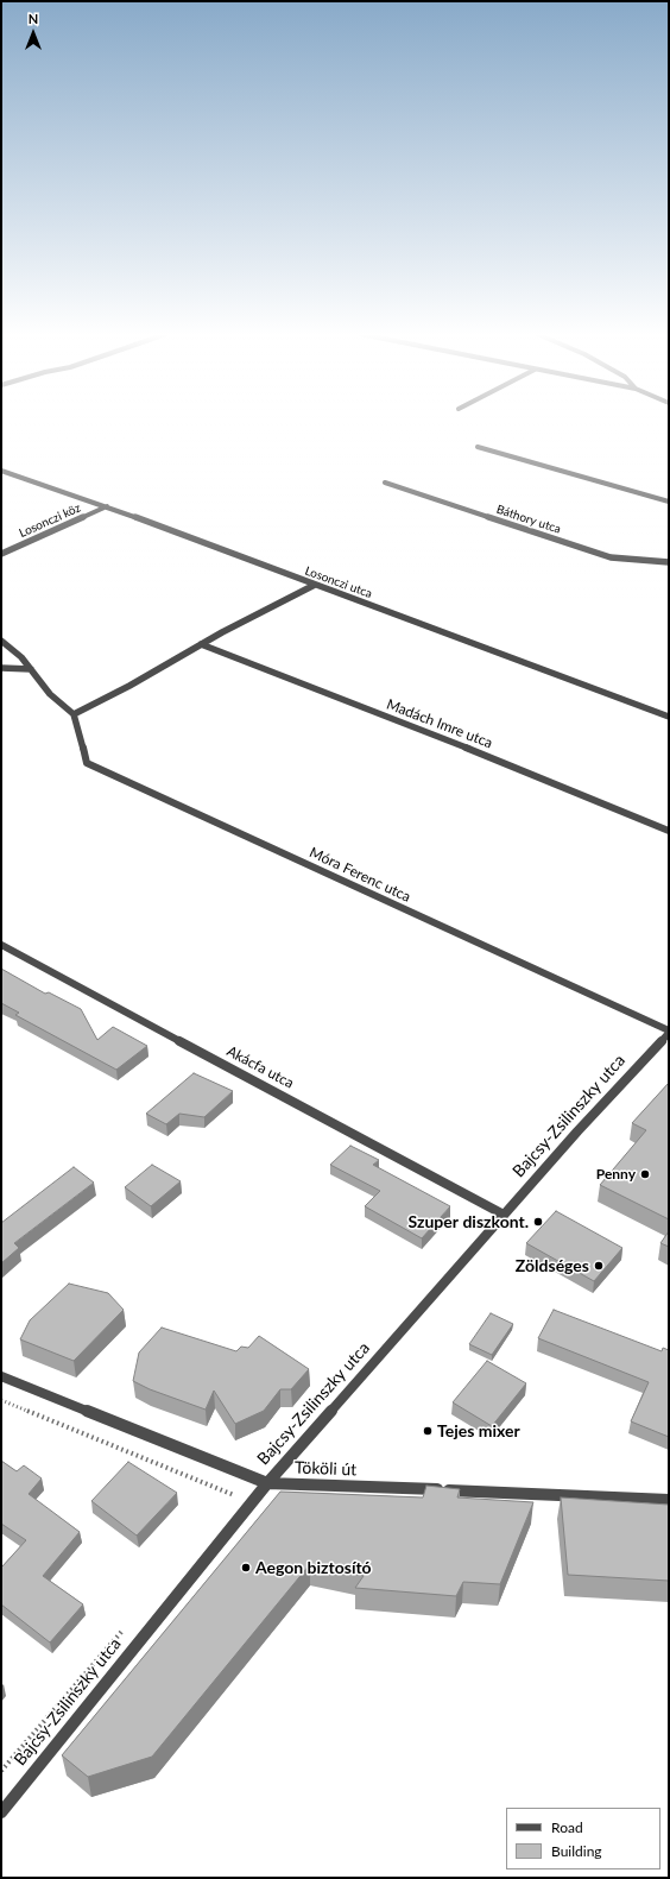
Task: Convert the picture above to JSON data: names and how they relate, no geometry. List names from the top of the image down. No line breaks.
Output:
{"streets":{"street":["Báthory utca","Losonczi köz","Losonczi utca","Madách Imre utca","Móra Ferenc utca","Akácfa utca","Bajcsy-Zsilinszky utca","Tököli út"]},"crossings":[["Losonczi köz","Losonczi utca"],["Móra Ferenc utca","Bajcsy-Zsilinszky utca"],["Akácfa utca","Bajcsy-Zsilinszky utca"],["Bajcsy-Zsilinszky utca","Tököli út"]],"places":["Penny","Szuper diszkont.","Zöldséges","Tejes mixer","Aegon biztosító"],"legend":["Road","Building"],"north":"top"}
